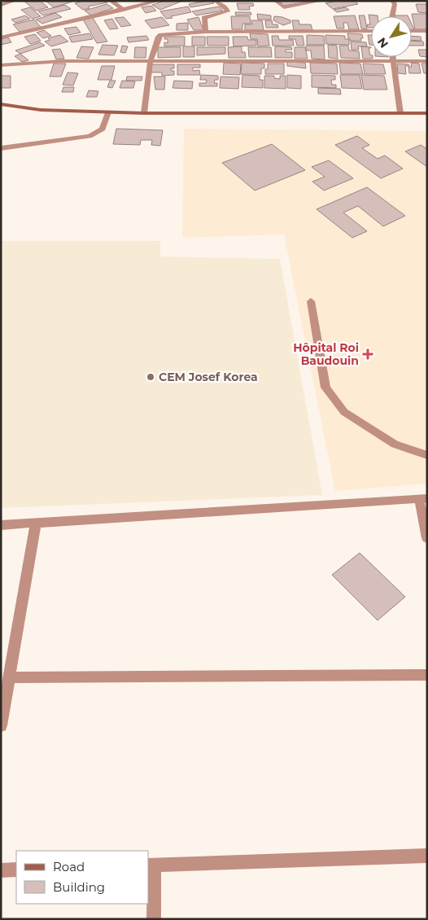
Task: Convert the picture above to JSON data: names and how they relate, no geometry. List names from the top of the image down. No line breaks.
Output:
{"places":{"health":["Hôpital Roi Baudouin"],"other":["CEM Josef Korea"]},"legend":["Road","Building"],"north":"bottom left"}
